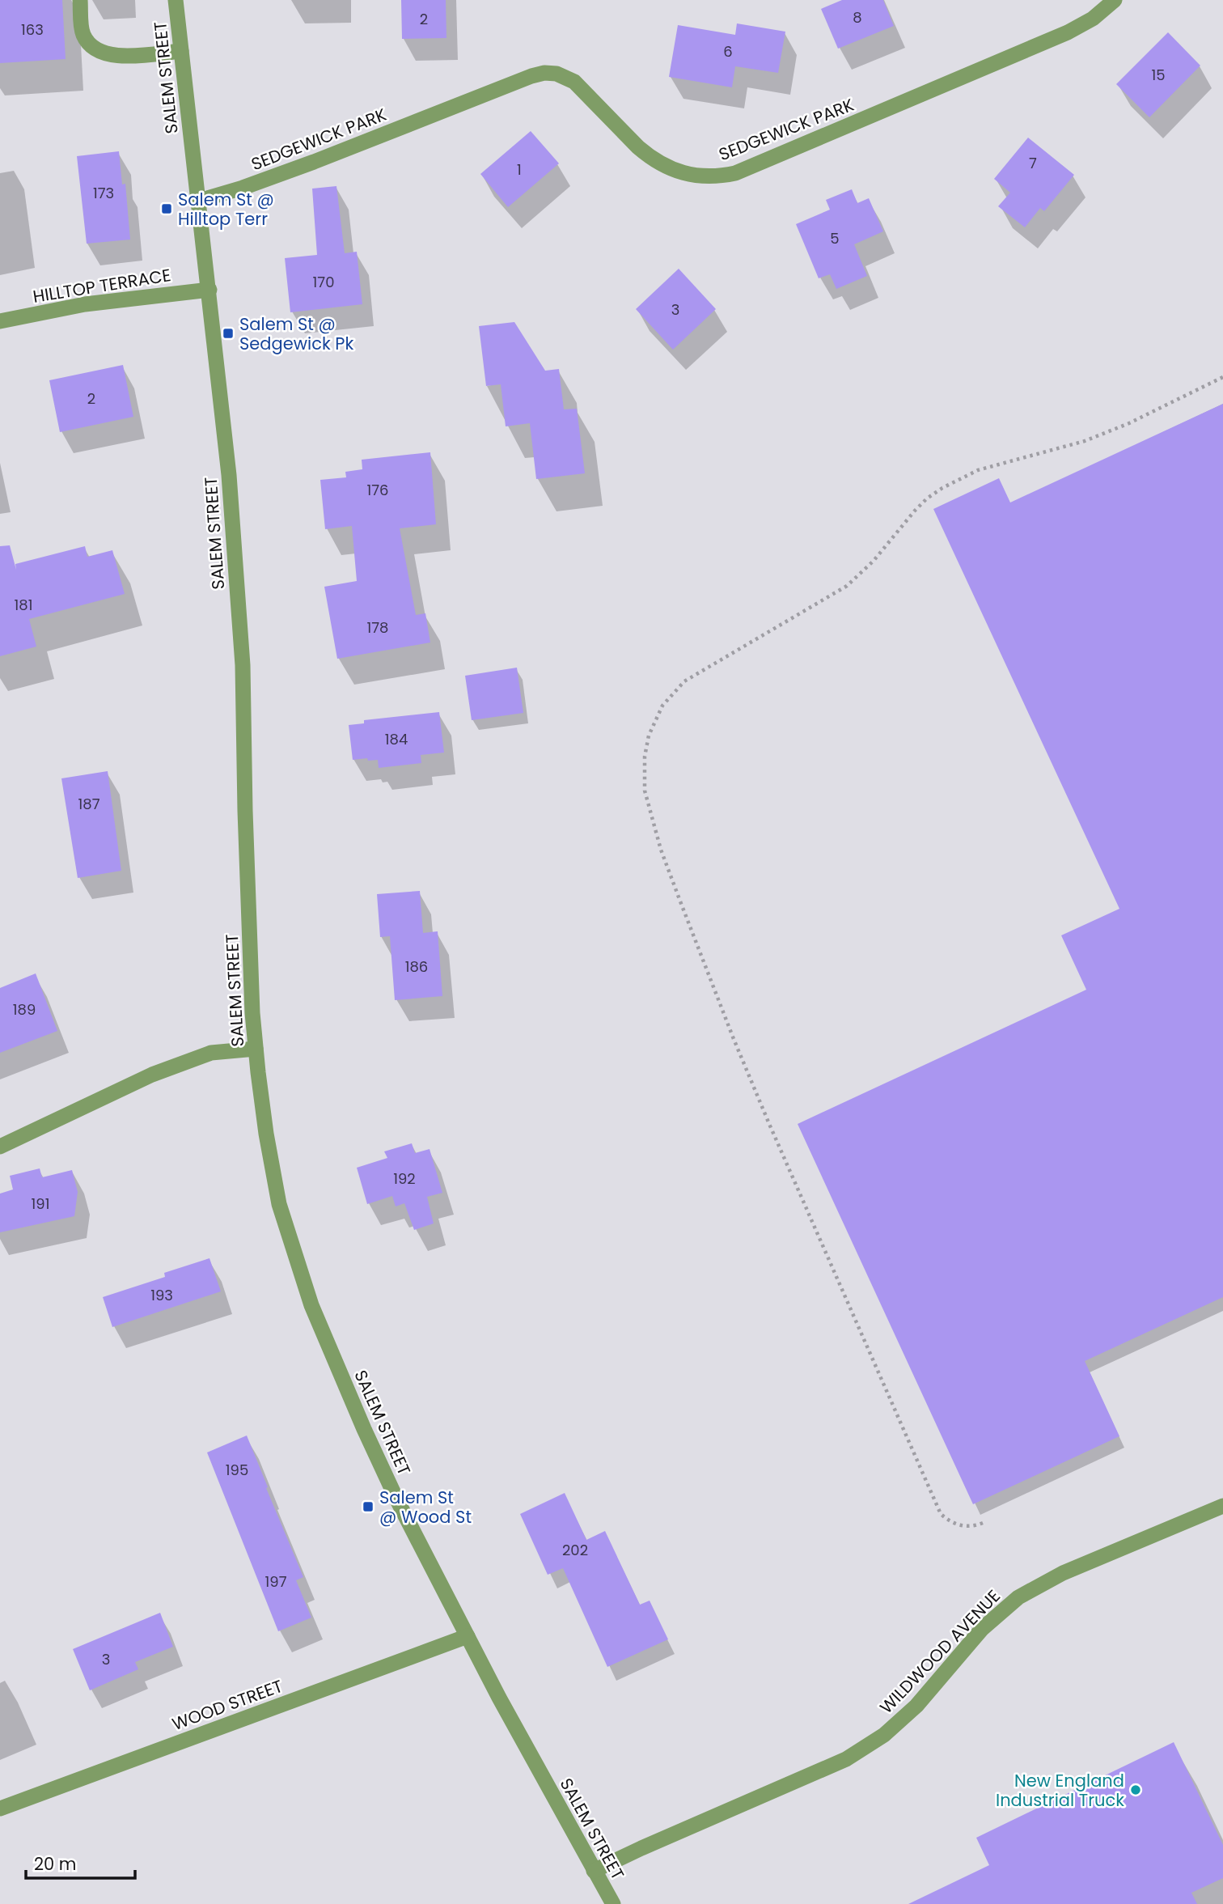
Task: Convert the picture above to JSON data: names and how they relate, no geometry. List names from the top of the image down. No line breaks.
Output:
{"streets":{"street":["SALEM STREET","SEDGEWICK PARK","HILLTOP TERRACE","WILDWOOD AVENUE","WOOD STREET"]},"crossings":[["SALEM STREET","SEDGEWICK PARK"],["SALEM STREET","HILLTOP TERRACE"],["SALEM STREET","WILDWOOD AVENUE"],["SALEM STREET","WOOD STREET"]],"places":{"transit":["Salem St @ Hilltop Terr","Salem St @ Sedgewick Pk","Salem St @ Wood St"],"other":["New England Industrial Truck"]},"house_numbers":["8","2","163","6","15","7","1","173","5","170","3","2","176","181","178","184","187","186","189","192","191","193","195","202","197","3"],"scale_bar":"20 m"}
